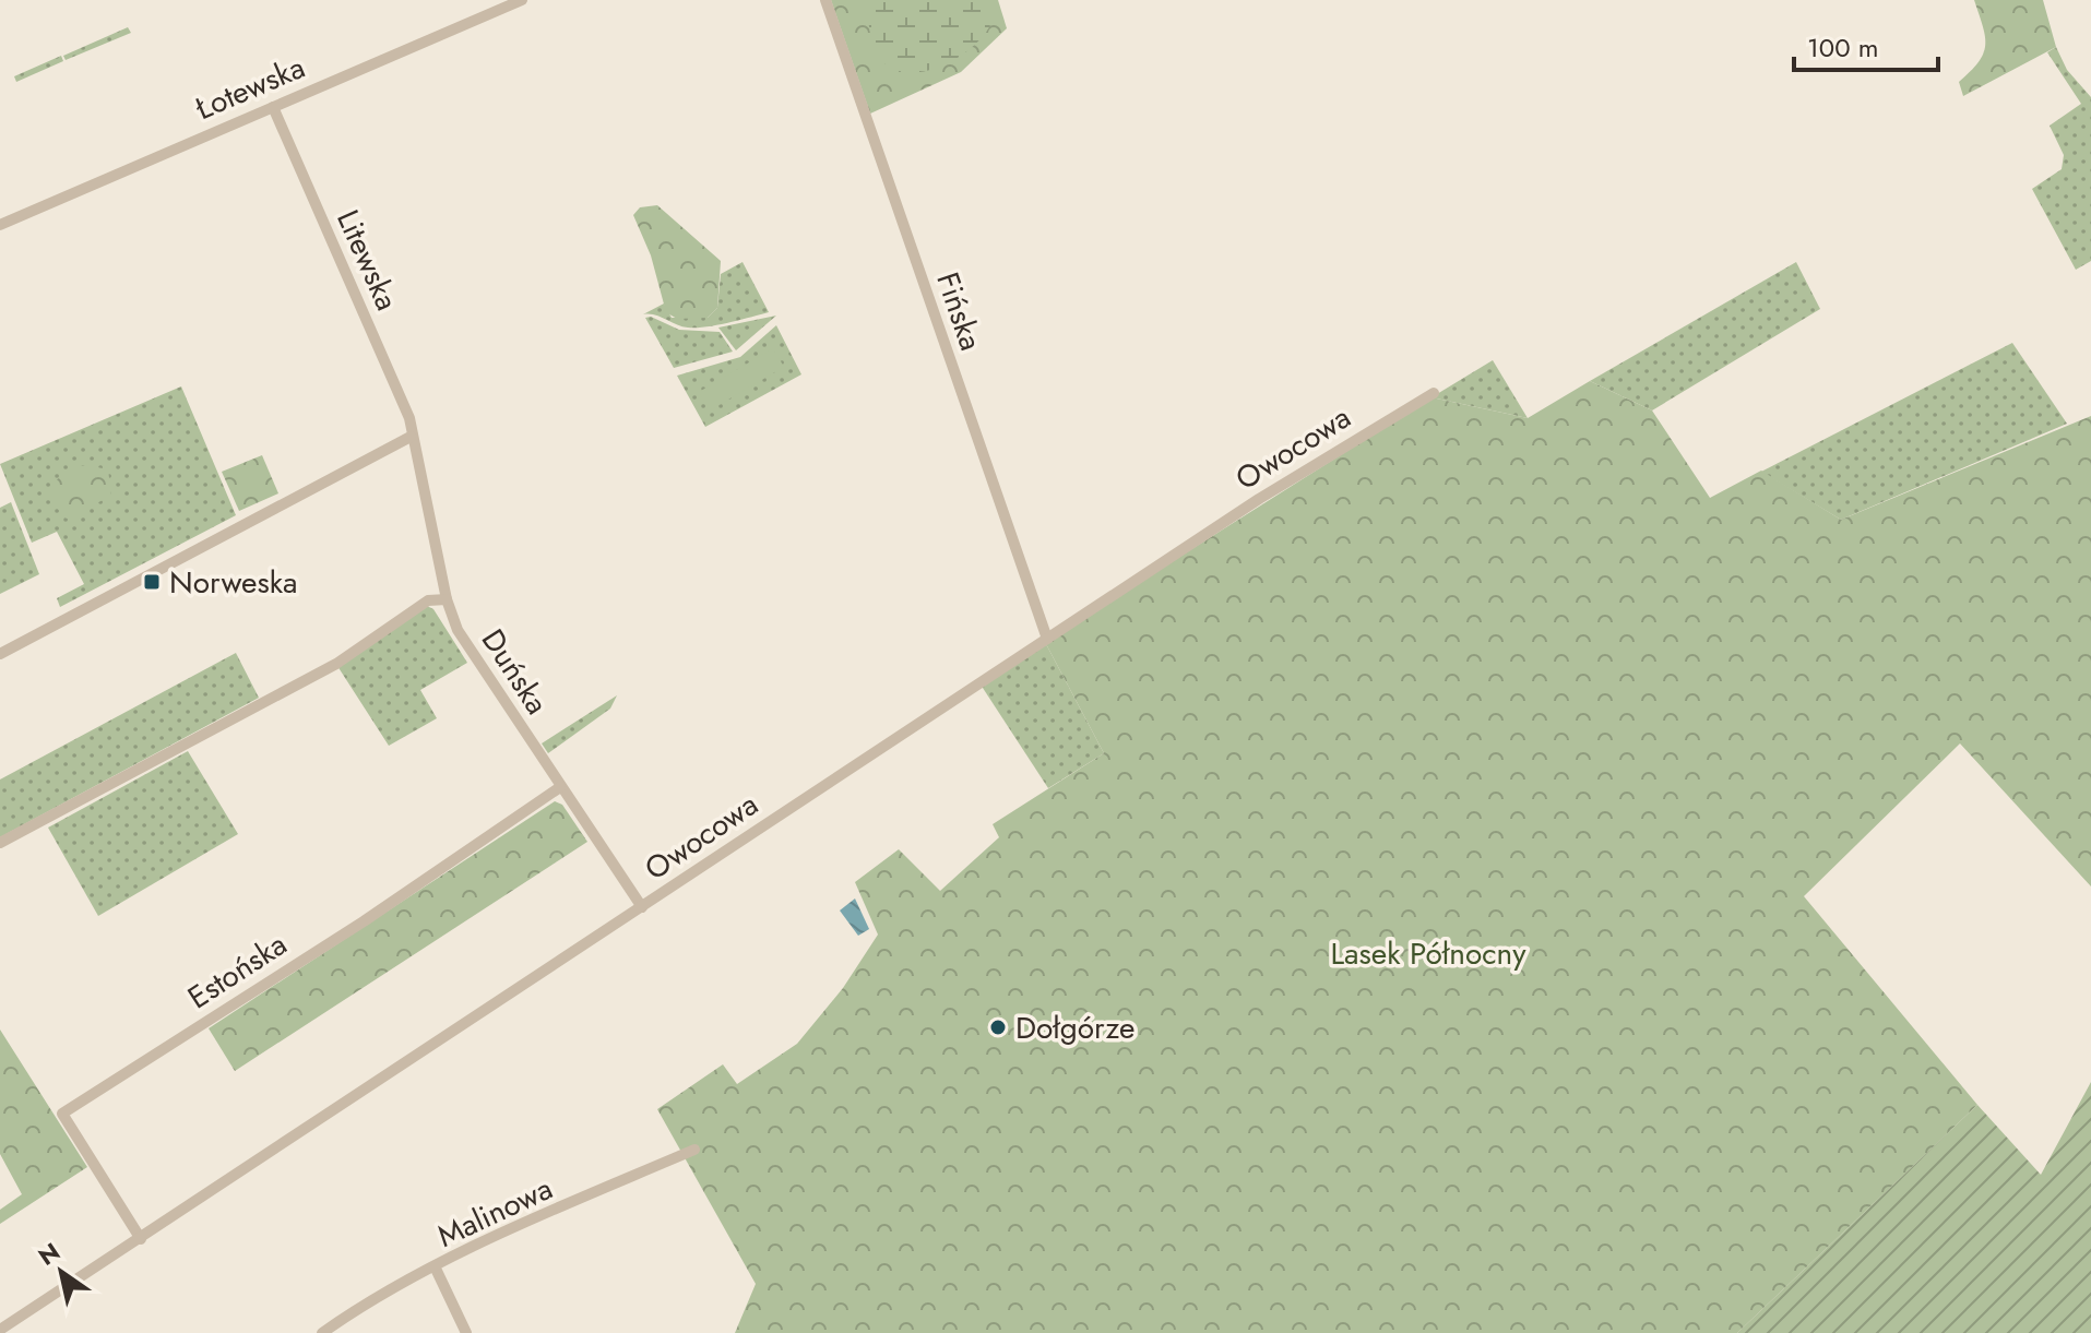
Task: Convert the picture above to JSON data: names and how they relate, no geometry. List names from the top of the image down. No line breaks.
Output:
{"streets":{"street":["Łotewska","Litewska","Fińska","Owocowa","Duńska","Estońska","Malinowa"]},"crossings":[["Łotewska","Litewska"],["Litewska","Duńska"],["Fińska","Owocowa"],["Owocowa","Duńska"],["Owocowa","Estońska"],["Duńska","Estońska"]],"parks":["Lasek Północny"],"places":{"transit":["Norweska"],"other":["Dołgórze"]},"scale_bar":"100 m","north":"top left"}
